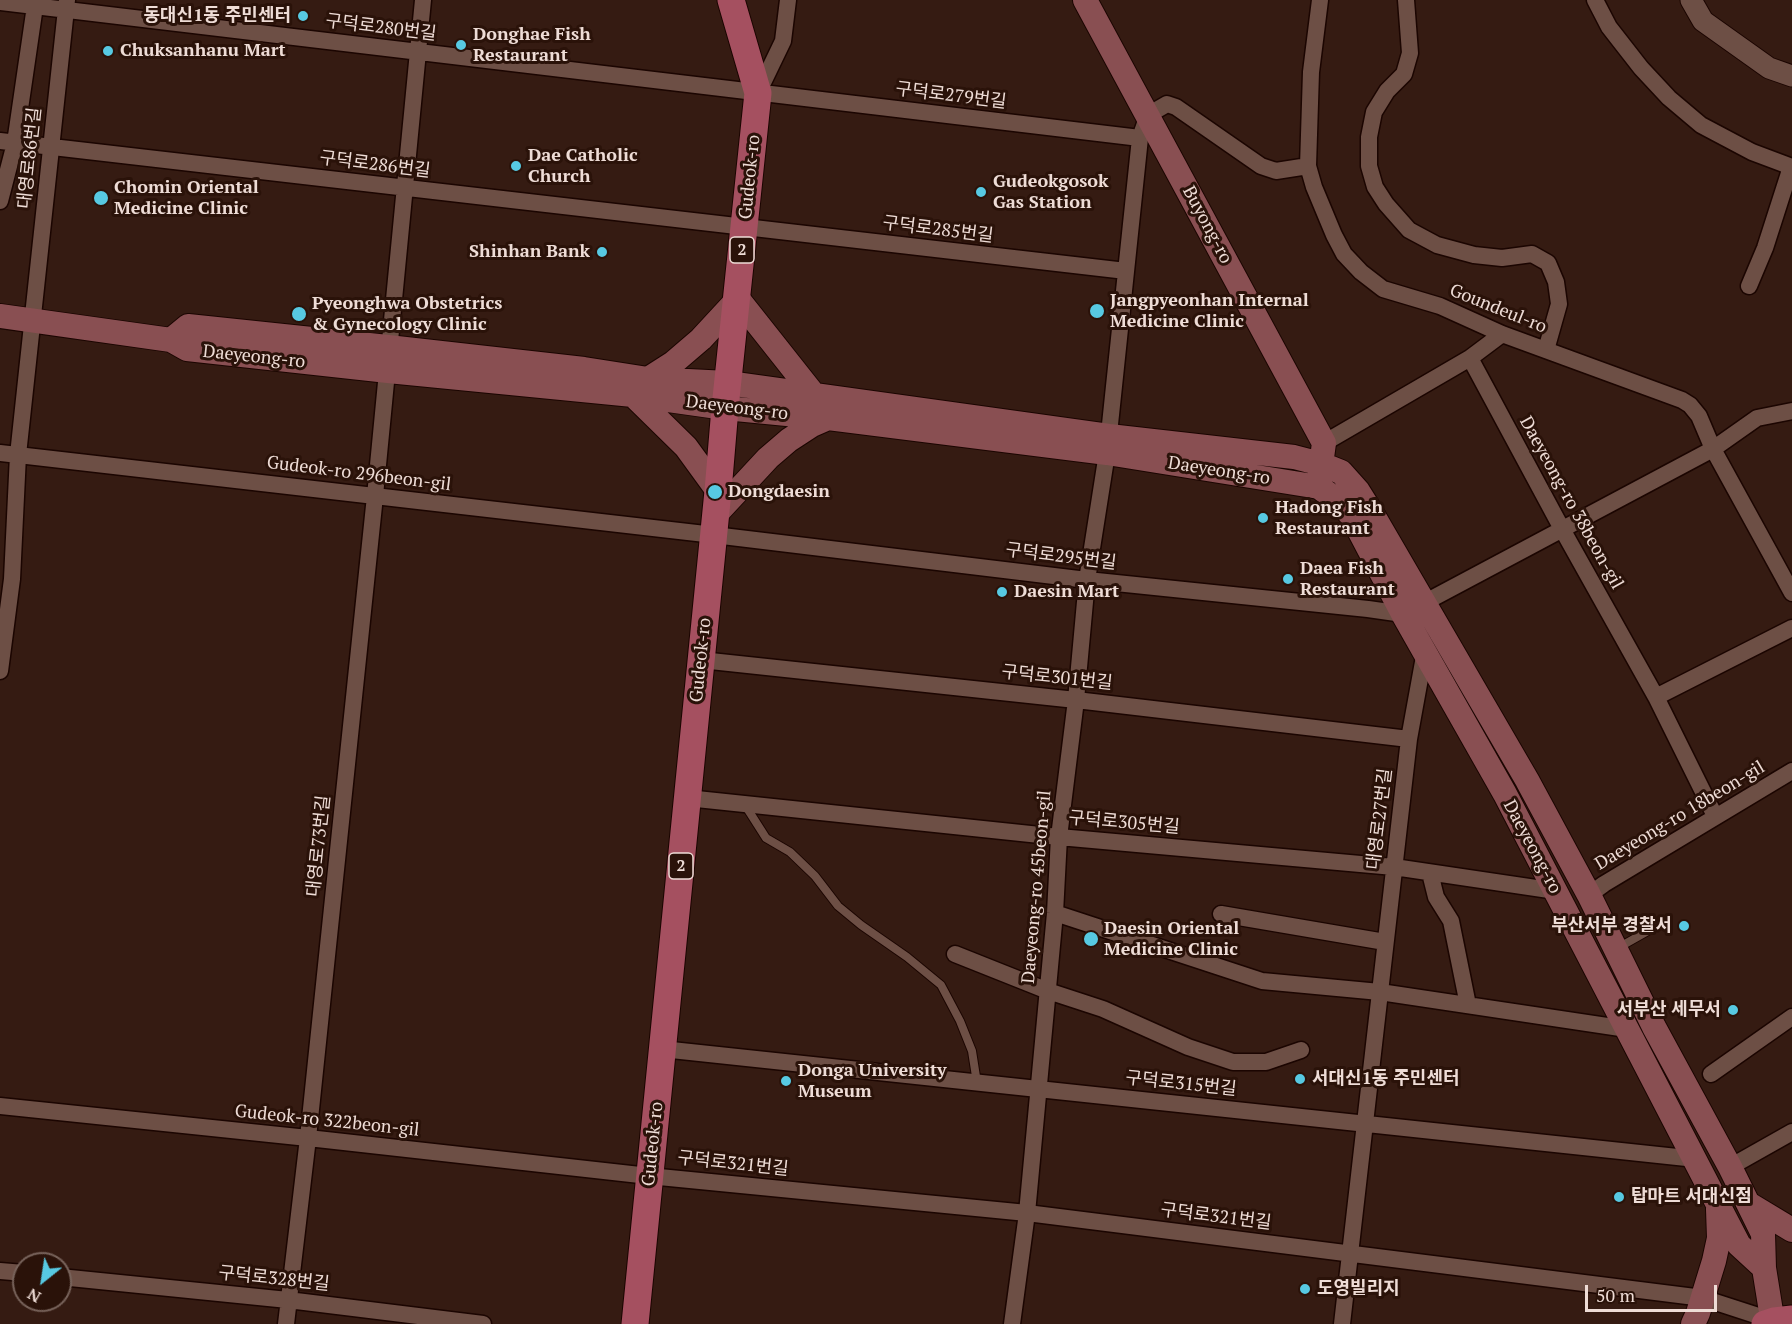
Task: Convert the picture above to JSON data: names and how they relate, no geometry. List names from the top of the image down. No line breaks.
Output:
{"streets":{"main road":["Gudeok-ro","Buyong-ro","2","Daeyeong-ro"],"street":["구덕로280번길","구덕로279번길","대영로86번길","구덕로286번길","구덕로285번길","Goundeul-ro","Gudeok-ro 296beon-gil","Daeyeong-ro 38beon-gil","구덕로295번길","구덕로301번길","Daeyeong-ro 18beon-gil","대영로27번길","구덕로305번길","대영로73번길","Daeyeong-ro 45beon-gil","구덕로315번길","Gudeok-ro 322beon-gil","구덕로321번길","구덕로328번길"]},"crossings":[["구덕로280번길","구덕로279번길"],["구덕로280번길","대영로86번길"],["구덕로280번길","Gudeok-ro"],["구덕로280번길","대영로73번길"],["구덕로279번길","Gudeok-ro"],["구덕로279번길","Daeyeong-ro 45beon-gil"],["대영로86번길","구덕로286번길"],["대영로86번길","Daeyeong-ro"],["대영로86번길","Gudeok-ro 296beon-gil"],["구덕로286번길","Gudeok-ro"],["구덕로286번길","구덕로285번길"],["구덕로286번길","대영로73번길"],["Gudeok-ro","구덕로285번길"],["Gudeok-ro","Daeyeong-ro"],["Gudeok-ro","Gudeok-ro 296beon-gil"],["Gudeok-ro","구덕로295번길"],["Gudeok-ro","구덕로301번길"],["Gudeok-ro","구덕로305번길"],["Gudeok-ro","구덕로315번길"],["Gudeok-ro","Gudeok-ro 322beon-gil"],["Gudeok-ro","구덕로321번길"],["Buyong-ro","Daeyeong-ro"],["Buyong-ro","Daeyeong-ro 45beon-gil"],["구덕로285번길","Daeyeong-ro 45beon-gil"],["Daeyeong-ro","구덕로295번길"],["Daeyeong-ro","Daeyeong-ro 18beon-gil"],["Daeyeong-ro","대영로27번길"],["Daeyeong-ro","구덕로305번길"],["Daeyeong-ro","대영로73번길"],["Daeyeong-ro","Daeyeong-ro 45beon-gil"],["Daeyeong-ro","구덕로315번길"],["Gudeok-ro 296beon-gil","구덕로295번길"],["Gudeok-ro 296beon-gil","대영로73번길"],["Daeyeong-ro 38beon-gil","Daeyeong-ro 18beon-gil"],["구덕로295번길","Daeyeong-ro 45beon-gil"],["구덕로301번길","대영로27번길"],["구덕로301번길","Daeyeong-ro 45beon-gil"],["대영로27번길","구덕로305번길"],["대영로27번길","구덕로315번길"],["대영로27번길","구덕로321번길"],["구덕로305번길","Daeyeong-ro 45beon-gil"],["대영로73번길","Gudeok-ro 322beon-gil"],["대영로73번길","구덕로328번길"],["Daeyeong-ro 45beon-gil","구덕로315번길"],["Daeyeong-ro 45beon-gil","구덕로321번길"],["Gudeok-ro 322beon-gil","구덕로321번길"]],"places":["동대신1동 주민센터","Donghae Fish Restaurant","Chuksanhanu Mart","Dae Catholic Church","Gudeokgosok Gas Station","Chomin Oriental Medicine Clinic","Shinhan Bank","Jangpyeonhan Internal Medicine Clinic","Pyeonghwa Obstetrics & Gynecology Clinic","Dongdaesin","Hadong Fish Restaurant","Daea Fish Restaurant","Daesin Mart","부산서부 경찰서","Daesin Oriental Medicine Clinic","서부산 세무서","서대신1동 주민센터","Donga University Museum","탑마트 서대신점","도영빌리지"],"scale_bar":"50 m","north":"bottom left"}
